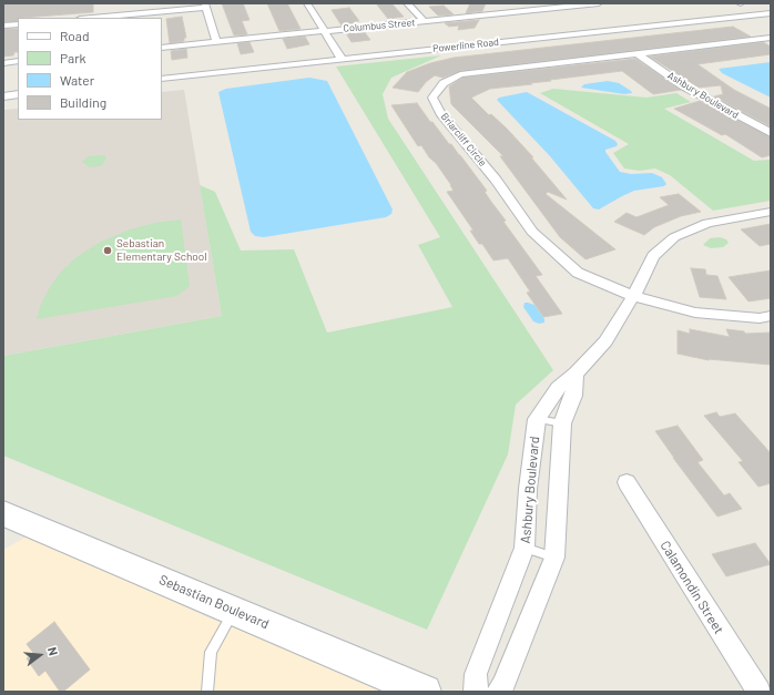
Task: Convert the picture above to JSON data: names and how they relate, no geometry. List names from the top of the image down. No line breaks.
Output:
{"streets":{"main road":["Sebastian Boulevard"],"street":["Columbus Street","Powerline Road","Ashbury Boulevard","Briarcliff Circle","Calamondin Street"]},"crossings":[["Ashbury Boulevard","Briarcliff Circle"]],"places":["Sebastian Elementary School"],"legend":["Road","Park","Water","Building"],"north":"right"}
